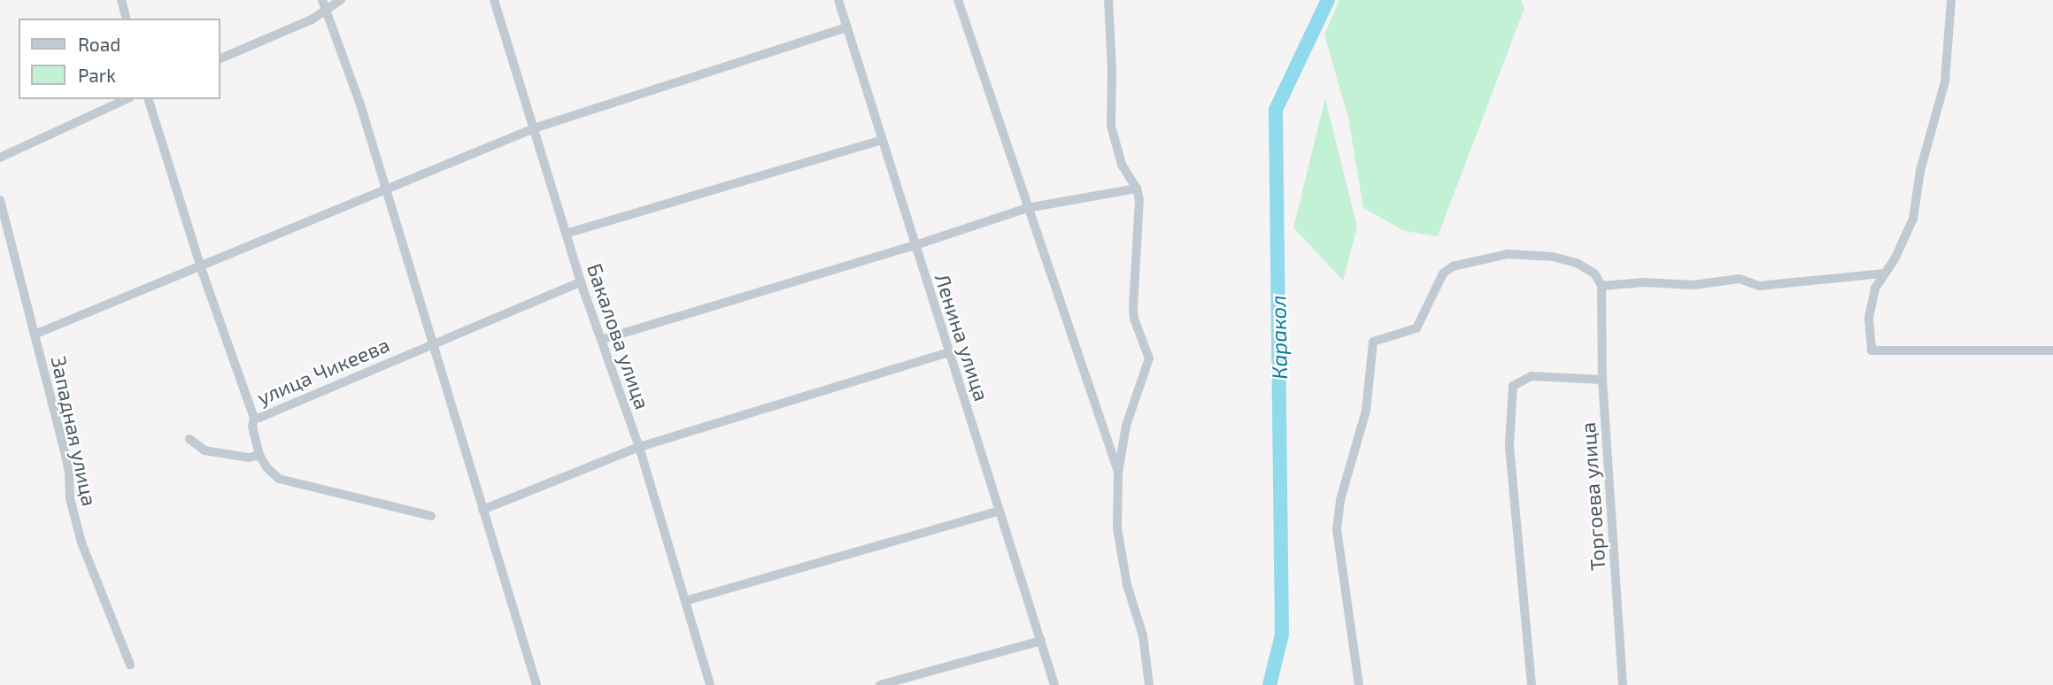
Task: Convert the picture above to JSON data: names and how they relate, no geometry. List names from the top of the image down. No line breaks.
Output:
{"streets":{"street":["Бакалова улица","Ленина улица","улица Чикеева","Западная улица","Торгоева улица"]},"crossings":[["Бакалова улица","улица Чикеева"]],"water":["Каракол"],"legend":["Road","Park"]}
